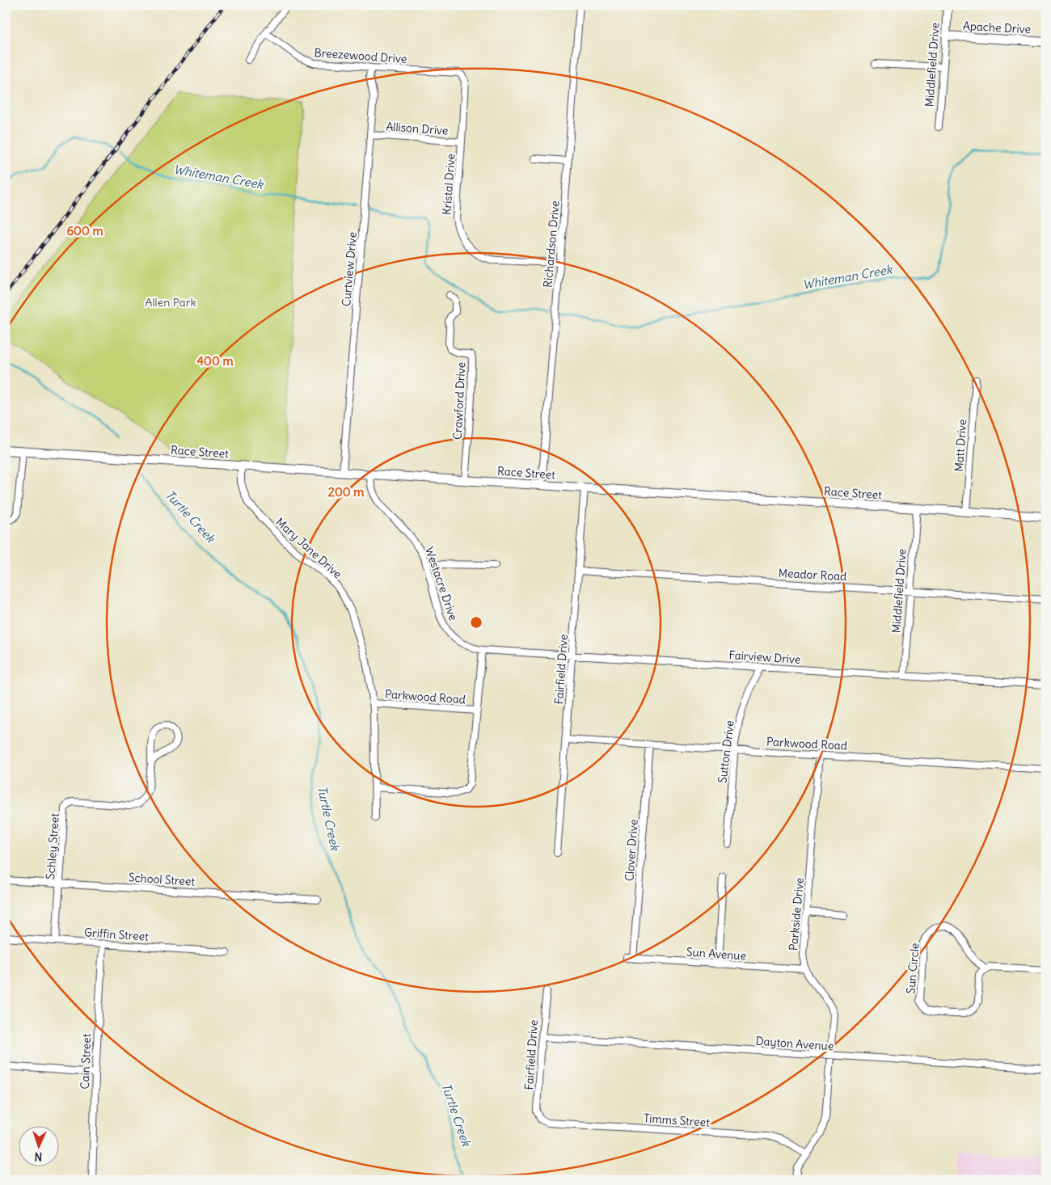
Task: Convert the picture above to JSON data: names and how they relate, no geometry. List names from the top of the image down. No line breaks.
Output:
{"streets":{"street":["Apache Drive","Breezewood Drive","Middlefield Drive","Allison Drive","Kristal Drive","Richardson Drive","Curtview Drive","Crawford Drive","Matt Drive","Race Street","Mary Jane Drive","Meador Road","Westacre Drive","Fairview Drive","Fairfield Drive","Parkwood Road","Sutton Drive","Schley Street","Clover Drive","School Street","Parkside Drive","Griffin Street","Sun Avenue","Sun Circle","Dayton Avenue","Cain Street","Timms Street"]},"crossings":[["Apache Drive","Middlefield Drive"],["Breezewood Drive","Kristal Drive"],["Breezewood Drive","Curtview Drive"],["Middlefield Drive","Race Street"],["Middlefield Drive","Meador Road"],["Middlefield Drive","Fairview Drive"],["Allison Drive","Kristal Drive"],["Allison Drive","Curtview Drive"],["Kristal Drive","Richardson Drive"],["Richardson Drive","Race Street"],["Curtview Drive","Race Street"],["Crawford Drive","Race Street"],["Matt Drive","Race Street"],["Race Street","Mary Jane Drive"],["Race Street","Westacre Drive"],["Race Street","Fairfield Drive"],["Mary Jane Drive","Parkwood Road"],["Meador Road","Fairfield Drive"],["Westacre Drive","Fairview Drive"],["Fairview Drive","Fairfield Drive"],["Fairview Drive","Sutton Drive"],["Fairfield Drive","Parkwood Road"],["Fairfield Drive","Dayton Avenue"],["Fairfield Drive","Timms Street"],["Parkwood Road","Sutton Drive"],["Parkwood Road","Clover Drive"],["Parkwood Road","Parkside Drive"],["Schley Street","School Street"],["Schley Street","Griffin Street"],["Clover Drive","Sun Avenue"],["Parkside Drive","Sun Avenue"],["Parkside Drive","Dayton Avenue"],["Parkside Drive","Timms Street"],["Griffin Street","Cain Street"]],"water":["Whiteman Creek","Turtle Creek"],"parks":["Allen Park"],"north":"bottom","rings":["600 m","400 m","200 m"]}
